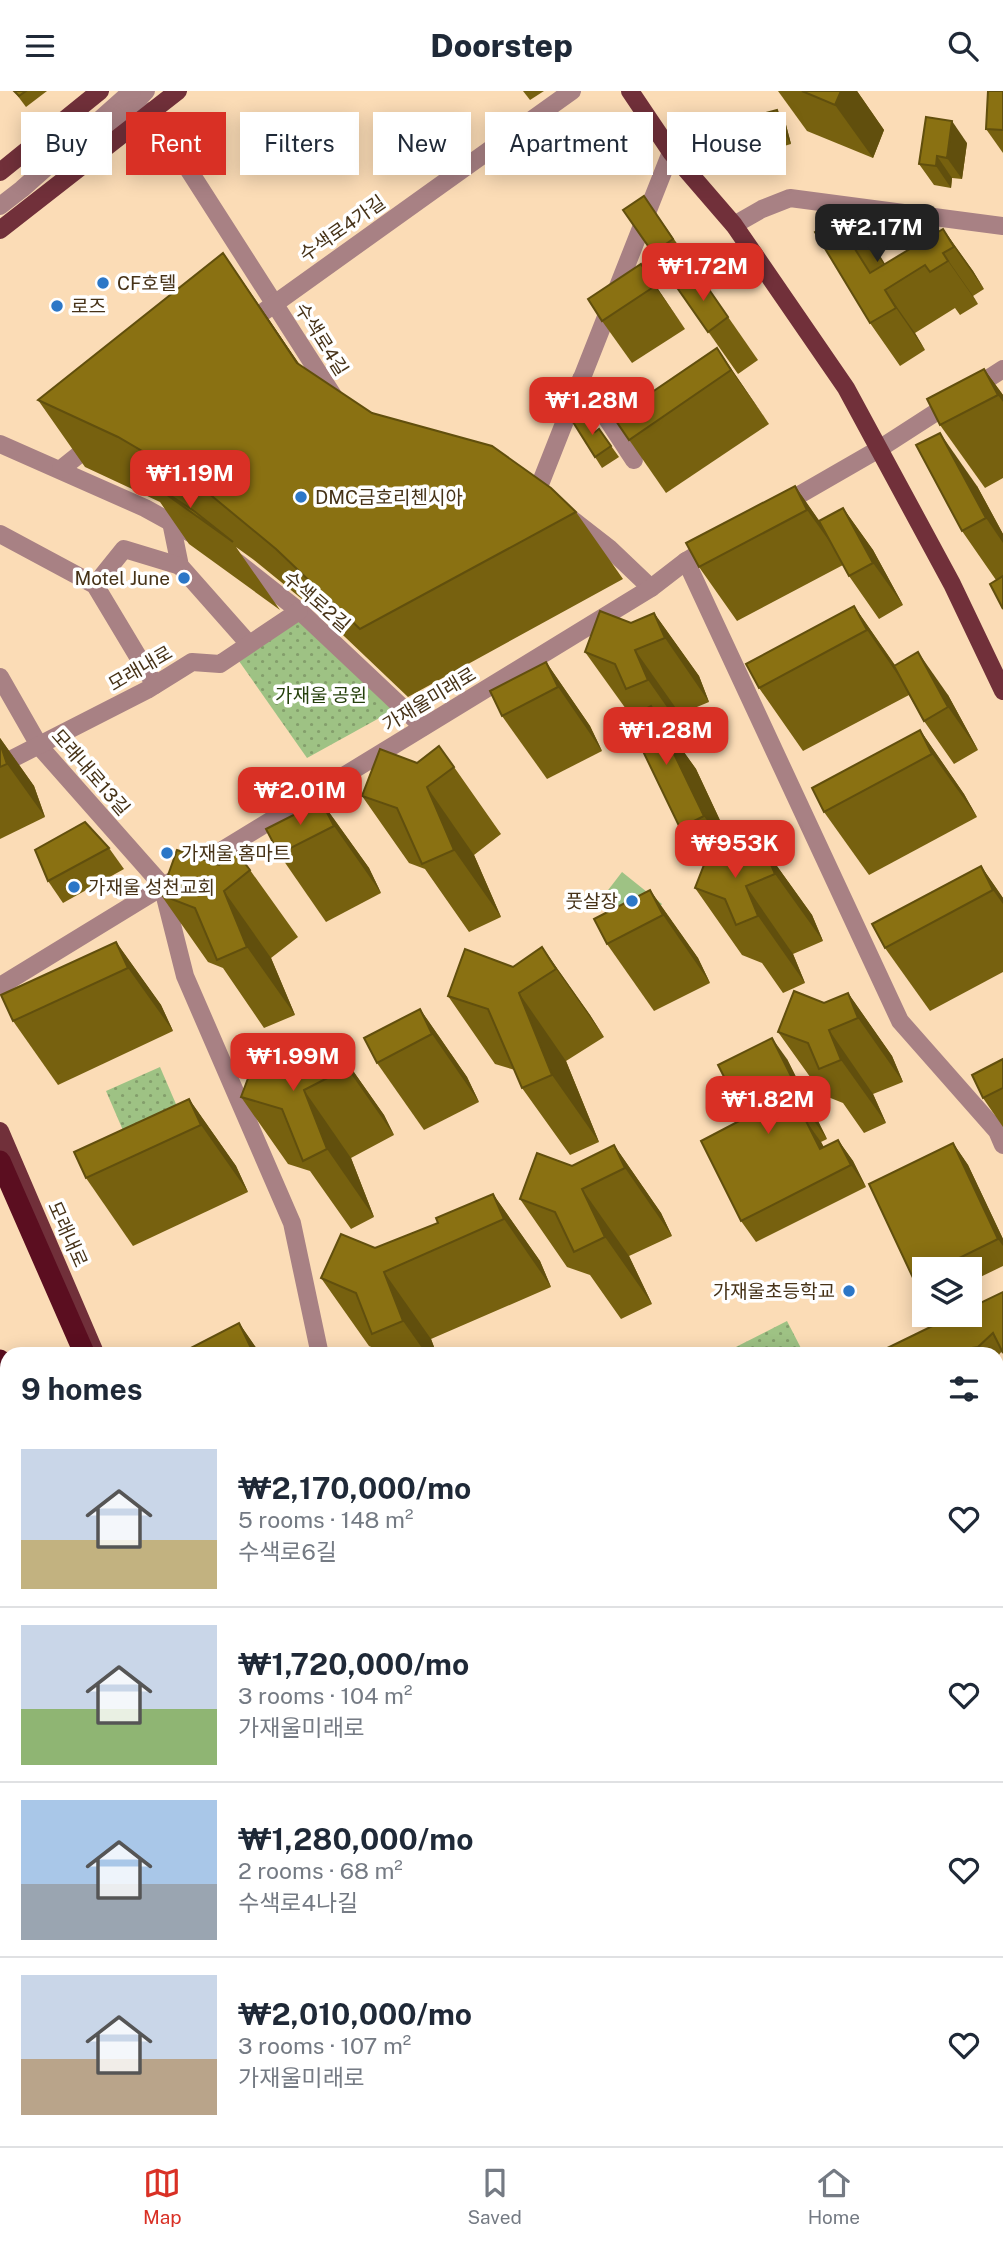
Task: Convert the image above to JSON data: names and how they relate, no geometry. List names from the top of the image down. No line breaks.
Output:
{"streets":{"main road":["모래내로"],"street":["수색로4가길","수색로4길","수색로2길","가재울미래로","모래내로13길"]},"crossings":[["수색로4가길","수색로4길"],["수색로2길","모래내로"],["수색로2길","가재울미래로"],["모래내로","모래내로13길"],["가재울미래로","모래내로13길"]],"parks":["가재울 공원"],"places":["CF호텔","로즈","DMC금호리첸시아","Motel June","가재울 홈마트","가재울 성천교회","풋살장","가재울초등학교"],"page":{"header":"Doorstep","chip":["Buy","Rent","Filters","New","Apartment","House"],"price":["₩2.17M","₩1.72M","₩1.28M","₩1.19M","₩1.28M","₩2.01M","₩953K","₩1.99M","₩1.82M"],"heading":"9 homes","list":[{"name":"₩2,170,000/mo","note":"5 rooms · 148 m² · 수색로6길"},{"name":"₩1,720,000/mo","note":"3 rooms · 104 m² · 가재울미래로"},{"name":"₩1,280,000/mo","note":"2 rooms · 68 m² · 수색로4나길"},{"name":"₩2,010,000/mo","note":"3 rooms · 107 m² · 가재울미래로"}],"tabs":["Map","Saved","Home"]}}
